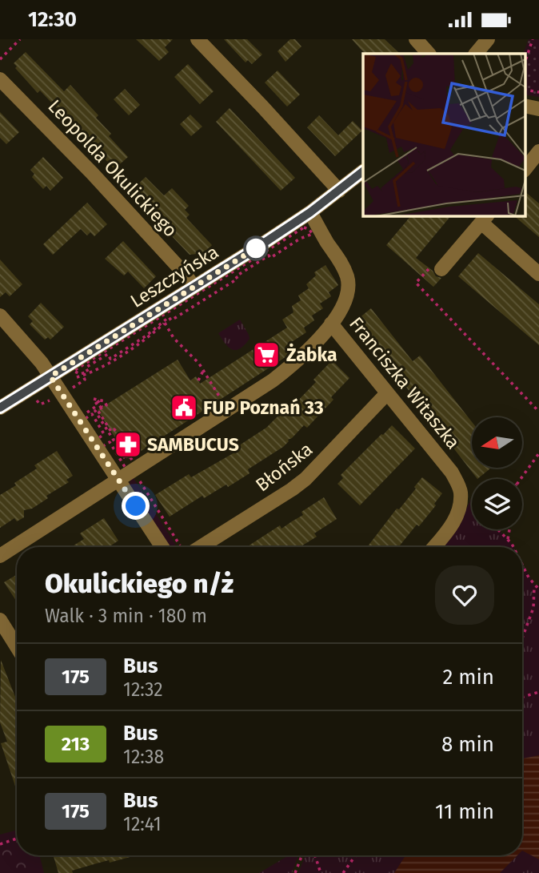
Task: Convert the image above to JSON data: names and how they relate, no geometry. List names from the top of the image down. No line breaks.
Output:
{"streets":{"street":["Leopolda Okulickiego","Leszczyńska","Franciszka Witaszka","Błońska"]},"crossings":[["Leopolda Okulickiego","Leszczyńska"],["Franciszka Witaszka","Błońska"]],"places":{"supermarket":["Żabka"],"public building":["FUP Poznań 33"],"pharmacy":["SAMBUCUS"]},"lines":["bus line 175"],"north":"left","page":{"status":"12:30","heading":["Okulickiego n/ż","Walk · 3 min · 180 m"],"list":[{"mark":"175","name":"Bus","note":"12:32","value":"2 min"},{"mark":"213","name":"Bus","note":"12:38","value":"8 min"},{"mark":"175","name":"Bus","note":"12:41","value":"11 min"}]}}
